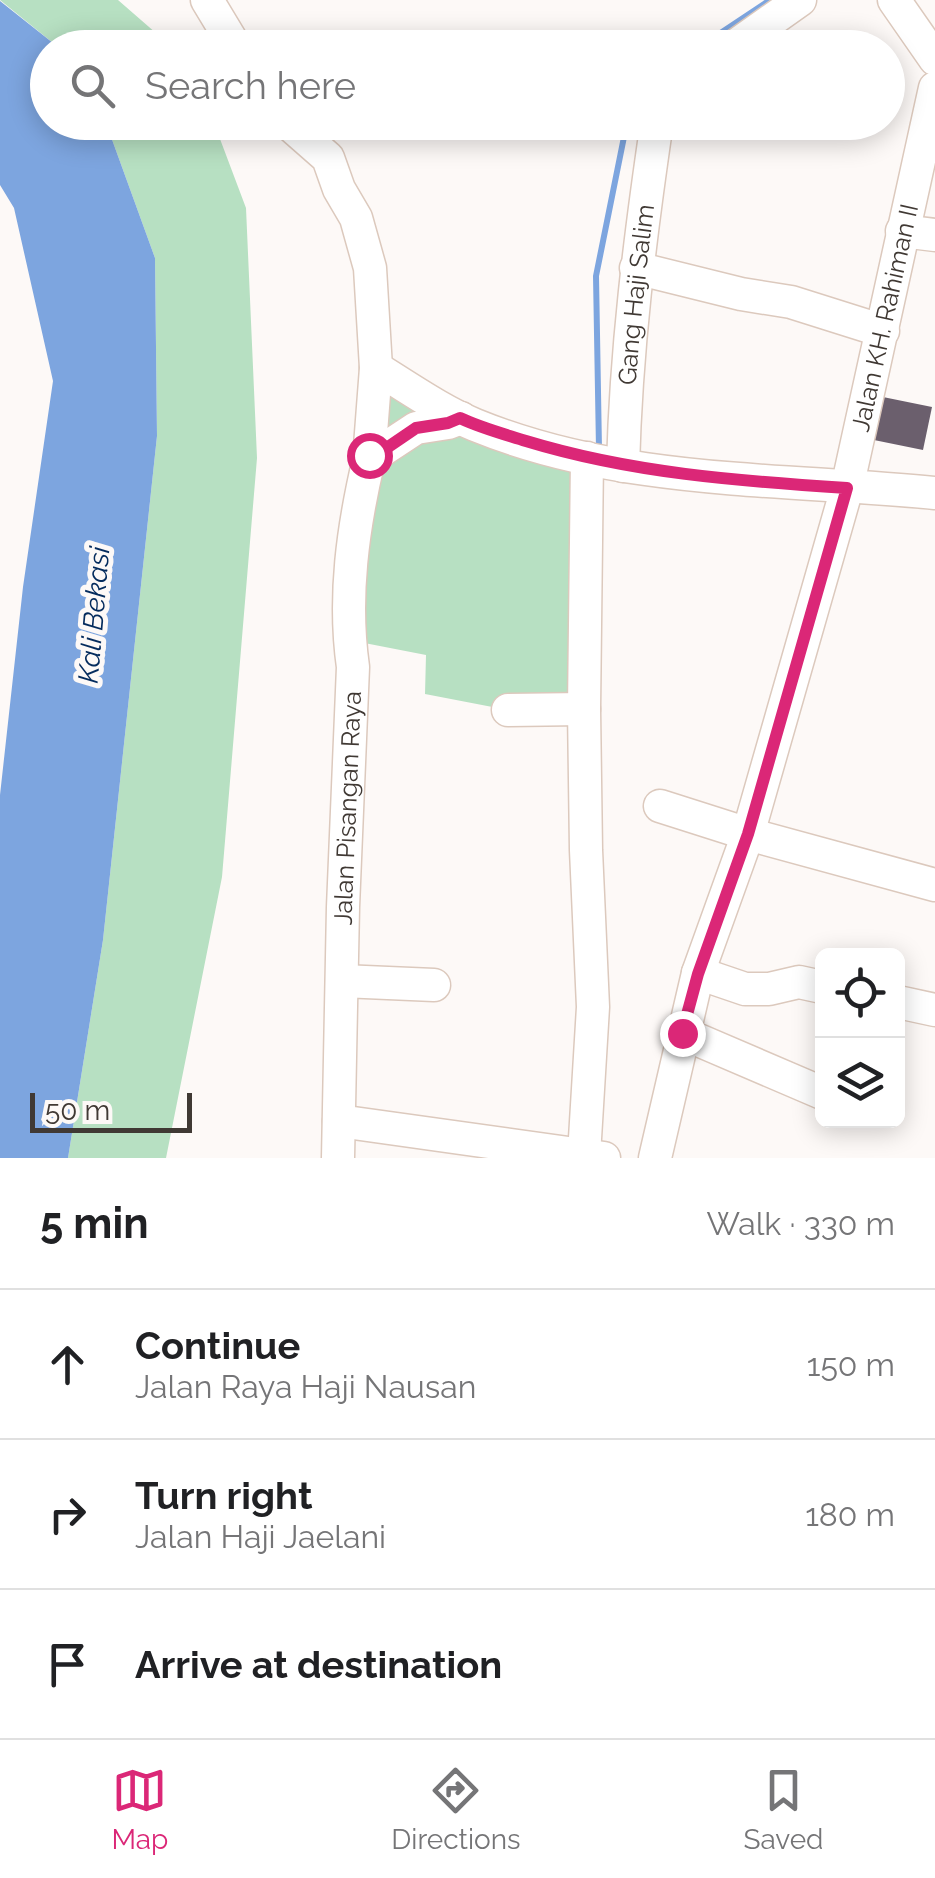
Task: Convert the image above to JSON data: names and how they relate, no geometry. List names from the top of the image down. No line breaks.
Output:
{"streets":{"street":["Gang Haji Salim","Jalan KH. Rahiman II","Jalan Pisangan Raya"]},"water":["Kali Bekasi"],"scale_bar":"50 m","page":{"search":"Search here","scale":"50 m","heading":["5 min","Walk · 330 m"],"list":[["Continue","Jalan Raya Haji Nausan","150 m"],["Turn right","Jalan Haji Jaelani","180 m"],"Arrive at destination"],"nav":["Map","Directions","Saved"]}}
